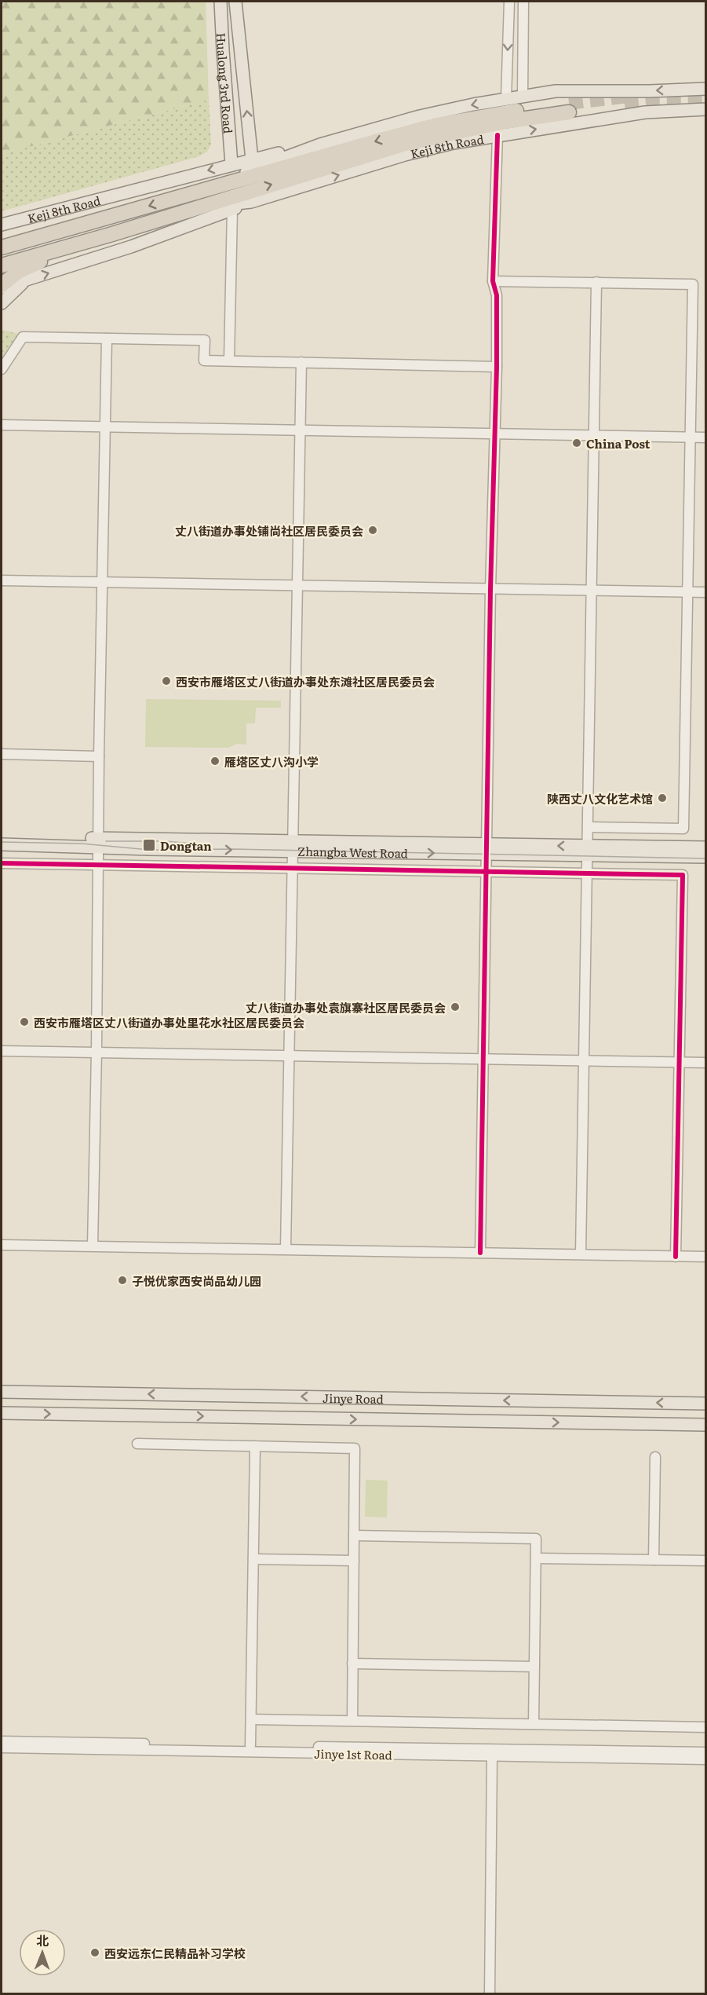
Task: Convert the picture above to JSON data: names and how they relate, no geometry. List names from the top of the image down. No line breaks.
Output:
{"streets":{"highway":["Keji 8th Road"],"main road":["Hualong 3rd Road","Zhangba West Road","Jinye Road"],"street":["Jinye 1st Road"]},"crossings":[["Hualong 3rd Road","Keji 8th Road"]],"places":{"other":["China Post","丈八街道办事处铺尚社区居民委员会","西安市雁塔区丈八街道办事处东滩社区居民委员会","雁塔区丈八沟小学","陕西丈八文化艺术馆","丈八街道办事处袁旗寨社区居民委员会","西安市雁塔区丈八街道办事处里花水社区居民委员会","子悦优家西安尚品幼儿园","西安远东仁民精品补习学校"],"transit":["Dongtan"]},"north":"top"}
